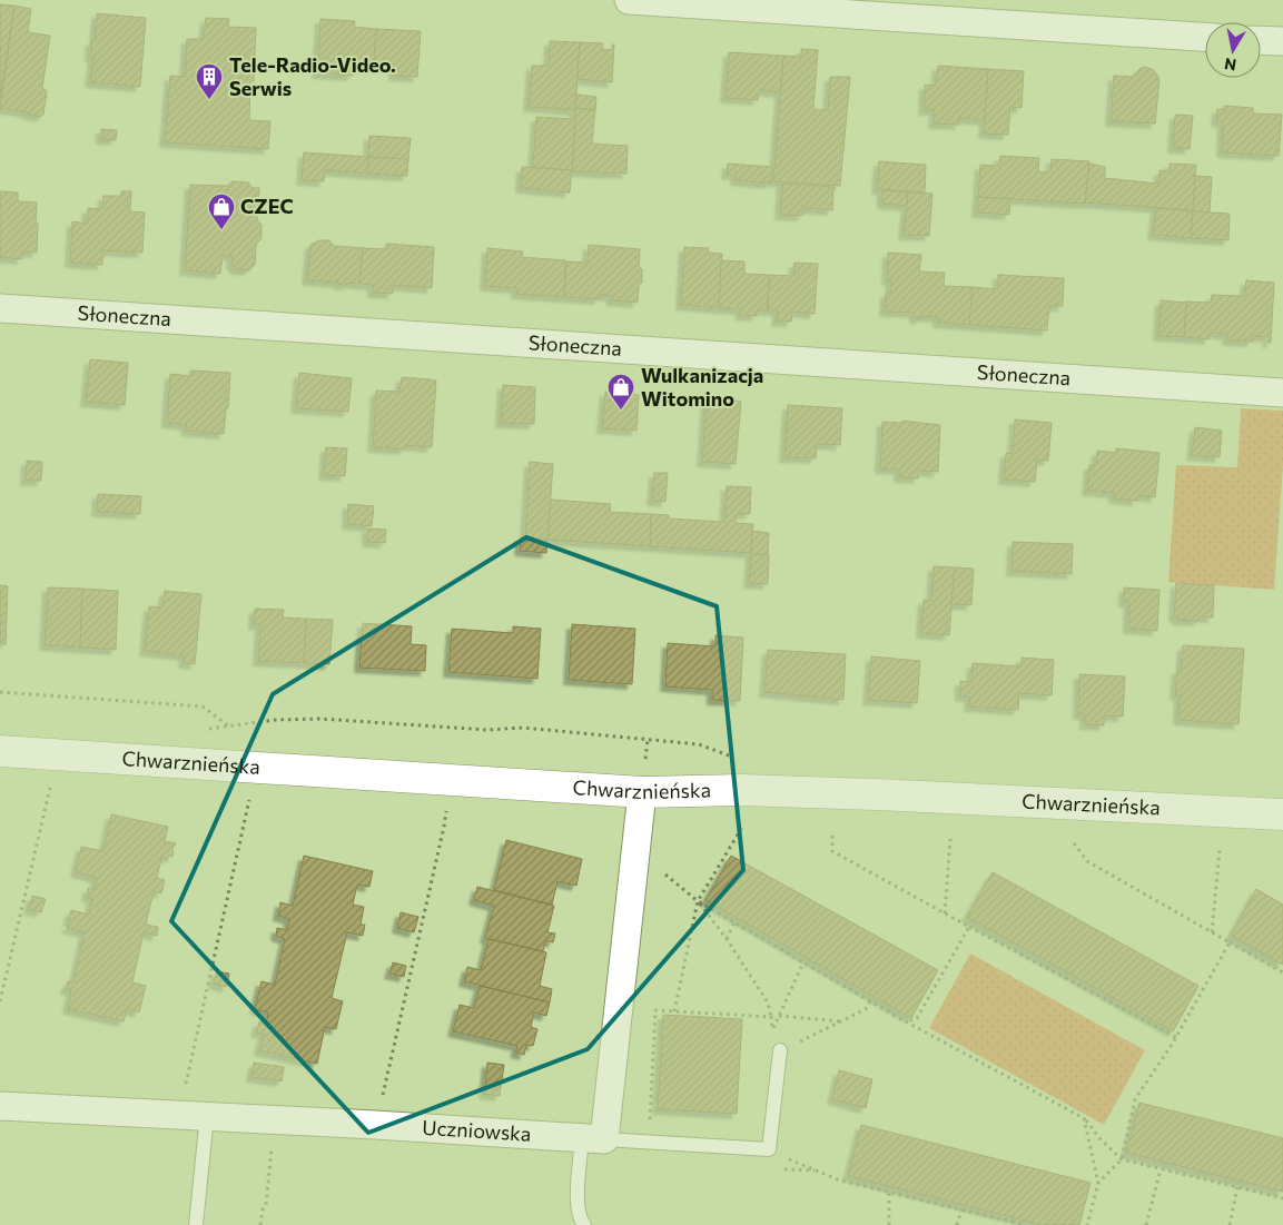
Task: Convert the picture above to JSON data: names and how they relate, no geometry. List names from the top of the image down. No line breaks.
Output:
{"streets":{"main road":["Chwarznieńska"],"street":["Słoneczna","Uczniowska"]},"places":{"building":["Tele-Radio-Video. Serwis"],"shop":["CZEC","Wulkanizacja Witomino"]},"north":"bottom"}
